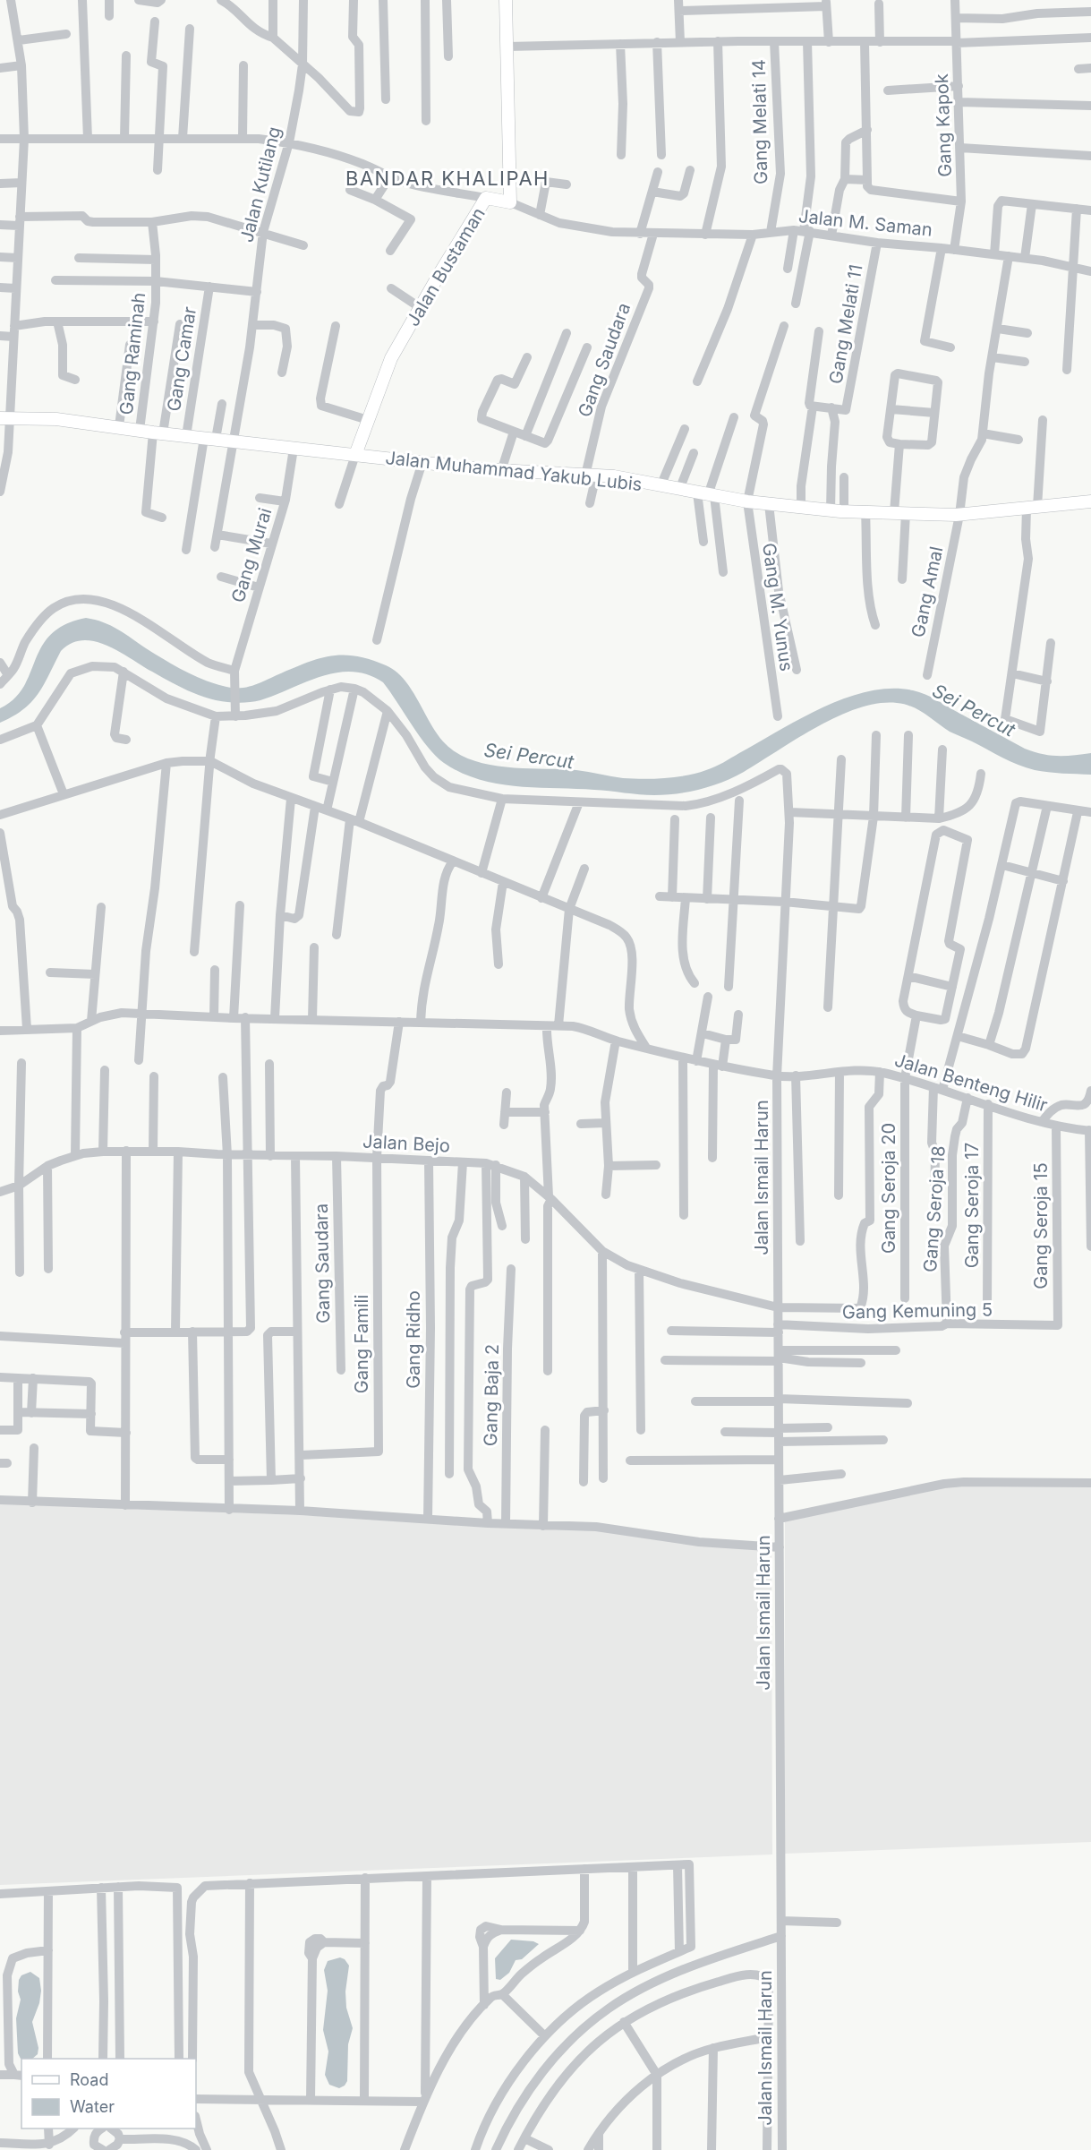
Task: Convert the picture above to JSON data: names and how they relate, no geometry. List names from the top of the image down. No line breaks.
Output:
{"streets":{"main road":["Jalan Bustaman","Jalan Muhammad Yakub Lubis"],"street":["Gang Melati 14","Gang Kapok","Jalan Kutilang","Jalan M. Saman","Gang Melati 11","Gang Raminah","Gang Camar","Gang Saudara","Gang Murai","Gang Amal","Gang M. Yunus","Jalan Benteng Hilir","Jalan Bejo","Jalan Ismail Harun","Gang Seroja 20","Gang Seroja 17","Gang Seroja 18","Gang Seroja 15","Gang Kemuning 5","Gang Ridho","Gang Famili","Gang Baja 2"]},"crossings":[["Gang Melati 14","Jalan M. Saman"],["Gang Kapok","Jalan M. Saman"],["Jalan Kutilang","Jalan Muhammad Yakub Lubis"],["Jalan M. Saman","Jalan Bustaman"],["Jalan M. Saman","Gang Melati 11"],["Jalan M. Saman","Gang Saudara"],["Jalan M. Saman","Gang Amal"],["Jalan Bustaman","Jalan Muhammad Yakub Lubis"],["Gang Raminah","Jalan Muhammad Yakub Lubis"],["Gang Camar","Jalan Muhammad Yakub Lubis"],["Gang Saudara","Jalan Muhammad Yakub Lubis"],["Gang Saudara","Jalan Bejo"],["Jalan Muhammad Yakub Lubis","Gang Murai"],["Jalan Muhammad Yakub Lubis","Gang Amal"],["Jalan Muhammad Yakub Lubis","Gang M. Yunus"],["Jalan Benteng Hilir","Jalan Bejo"],["Jalan Benteng Hilir","Jalan Ismail Harun"],["Jalan Benteng Hilir","Gang Seroja 20"],["Jalan Benteng Hilir","Gang Seroja 17"],["Jalan Benteng Hilir","Gang Seroja 18"],["Jalan Benteng Hilir","Gang Seroja 15"],["Jalan Bejo","Jalan Ismail Harun"],["Jalan Bejo","Gang Ridho"],["Jalan Bejo","Gang Famili"],["Jalan Ismail Harun","Gang Kemuning 5"],["Gang Seroja 18","Gang Kemuning 5"],["Gang Seroja 15","Gang Kemuning 5"]],"districts":["BANDAR KHALIPAH"],"water":["Sei Percut"],"legend":["Road","Water"]}
